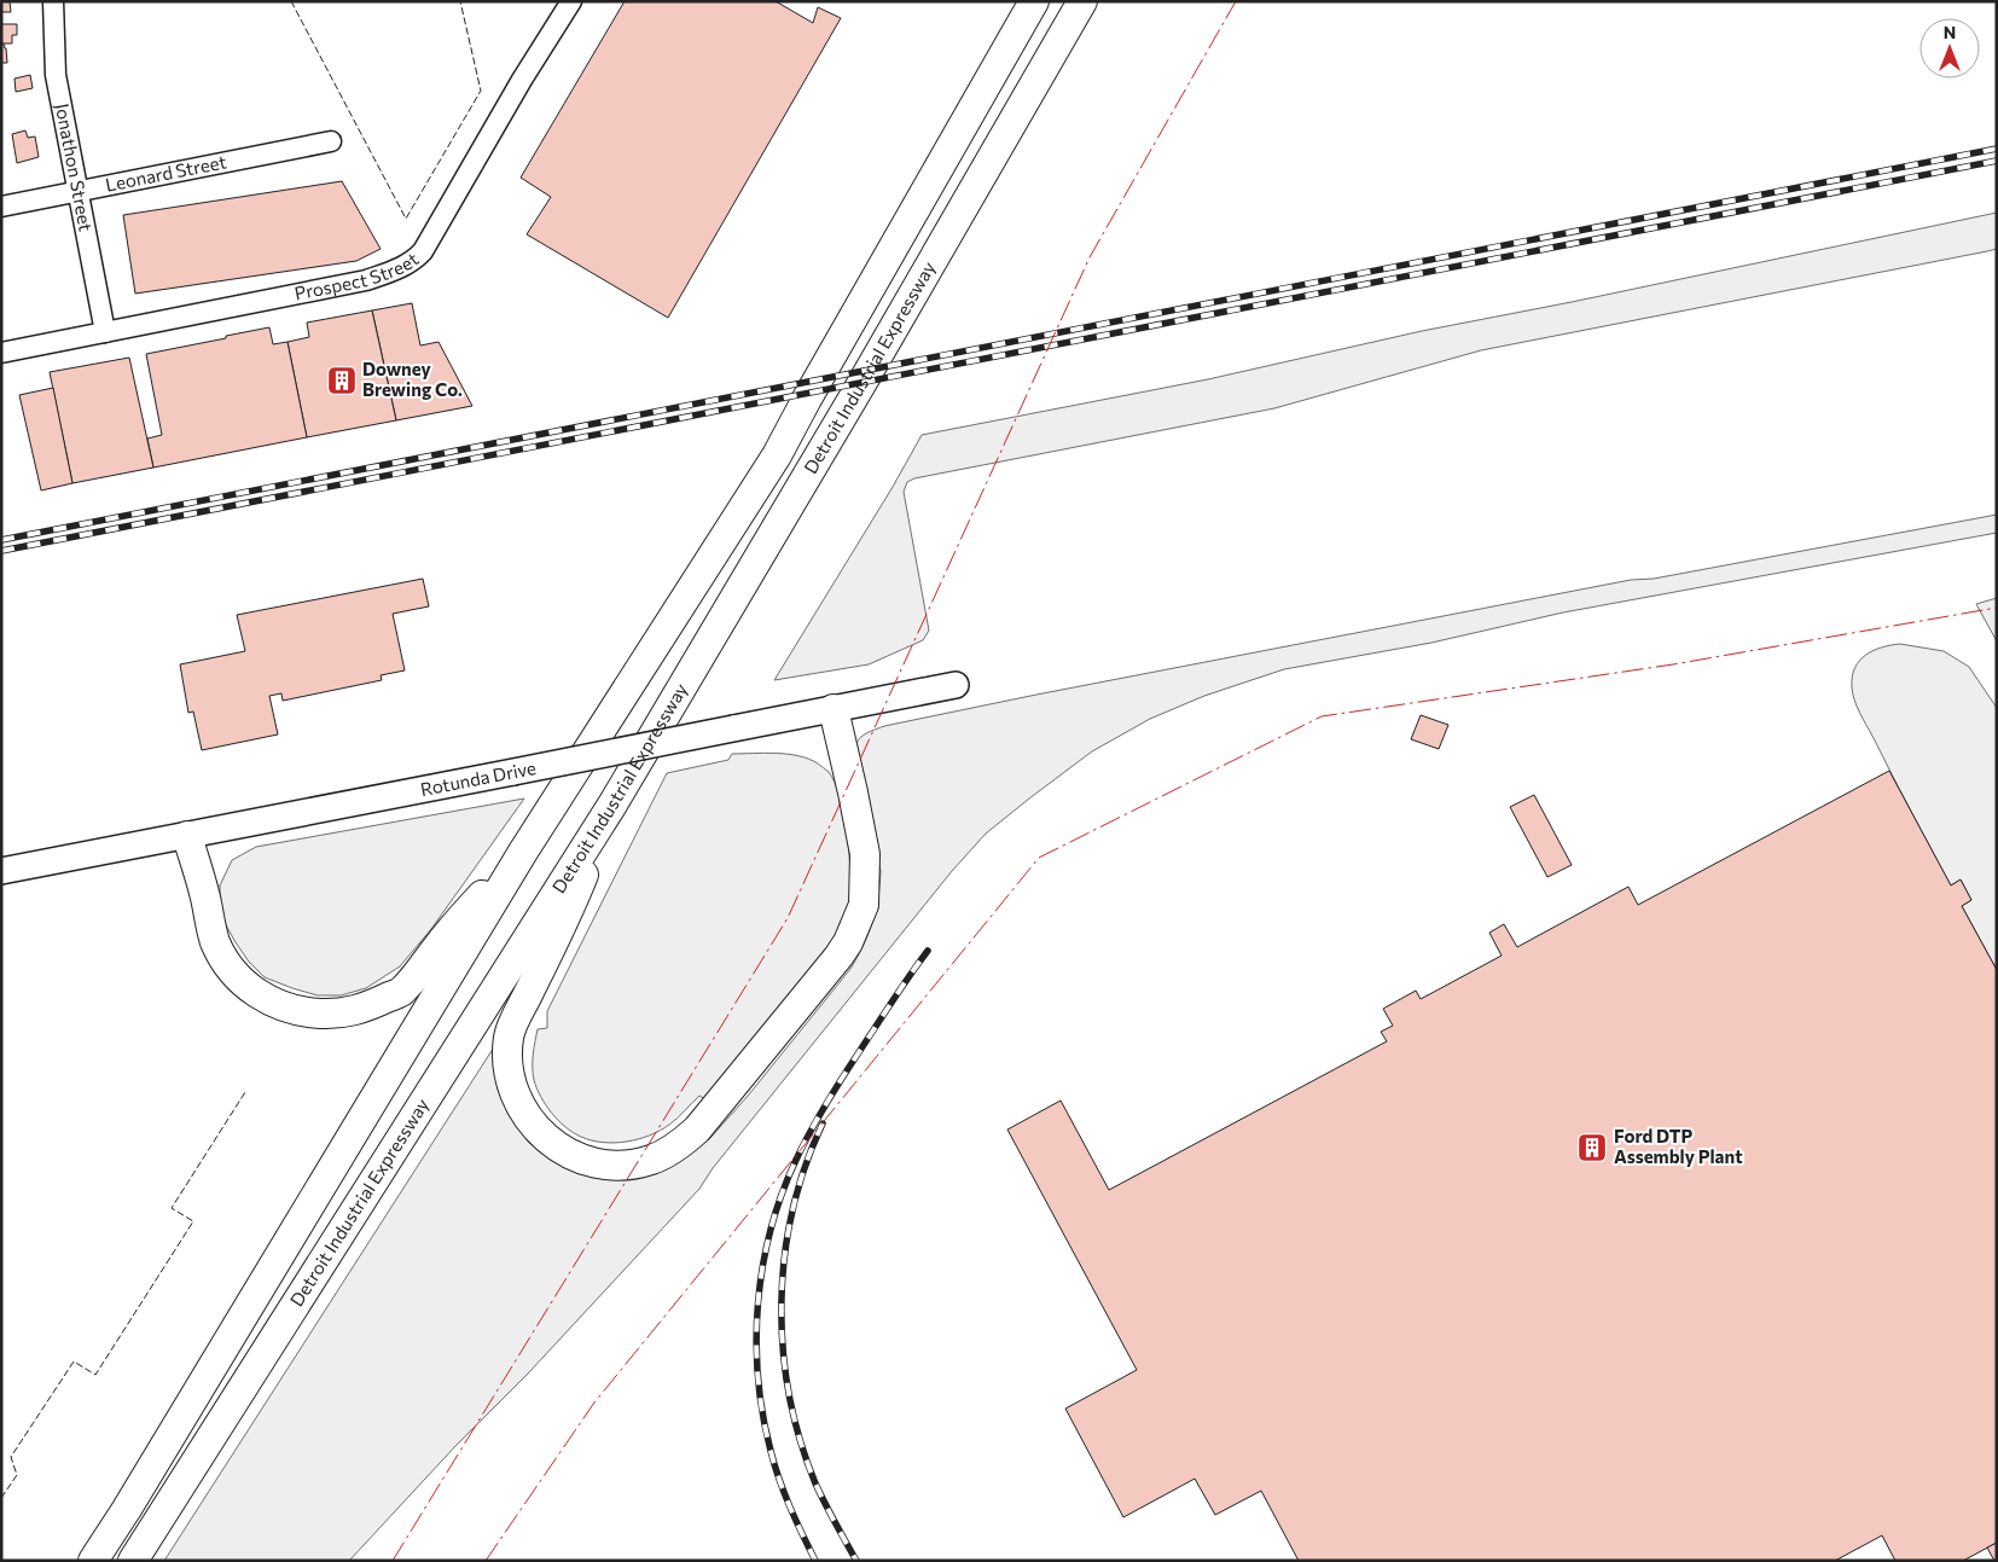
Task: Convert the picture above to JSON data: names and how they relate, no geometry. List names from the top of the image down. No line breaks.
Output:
{"streets":{"highway":["Detroit Industrial Expressway"],"main road":["Rotunda Drive"],"street":["Jonathon Street","Leonard Street","Prospect Street"]},"crossings":[["Jonathon Street","Leonard Street"],["Jonathon Street","Prospect Street"]],"places":{"building":["Downey Brewing Co.","Ford DTP Assembly Plant"]},"north":"top"}
